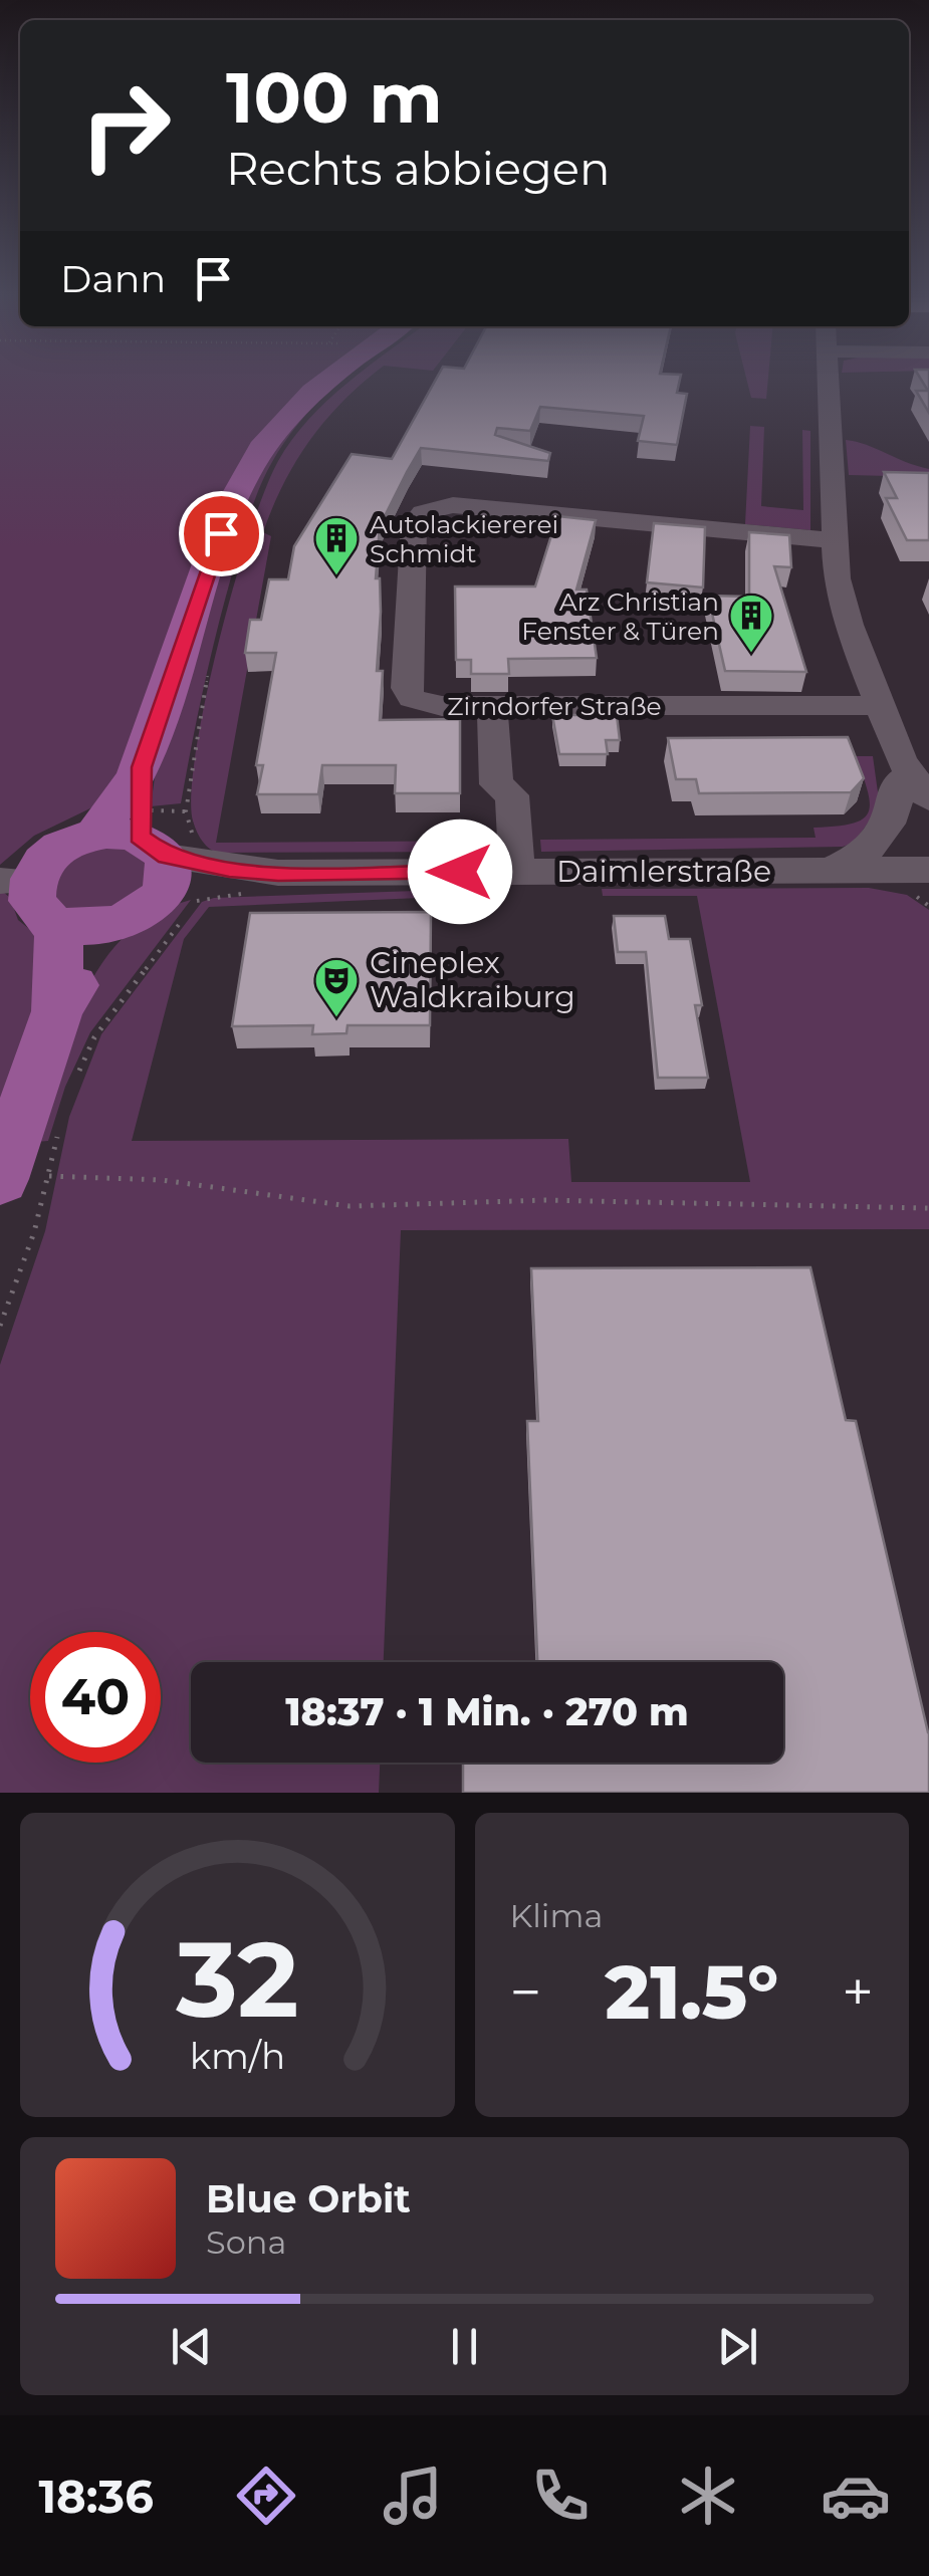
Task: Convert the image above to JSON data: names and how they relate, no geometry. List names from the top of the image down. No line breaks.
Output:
{"streets":{"street":["Zirndorfer Straße","Daimlerstraße"]},"places":{"building":["Autolackiererei Schmidt","Arz Christian Fenster & Türen"],"theatre":["Cineplex Waldkraiburg"]},"page":{"turn":["100 m","Rechts abbiegen"],"then":"Dann","limit":"40","trip":"18:37 · 1 Min. · 270 m","tile":"Klima","heat":["−","21.5°","+"],"song":["Blue Orbit","Sona"],"tabs":"18:36","gauge":["32","km/h"]}}
